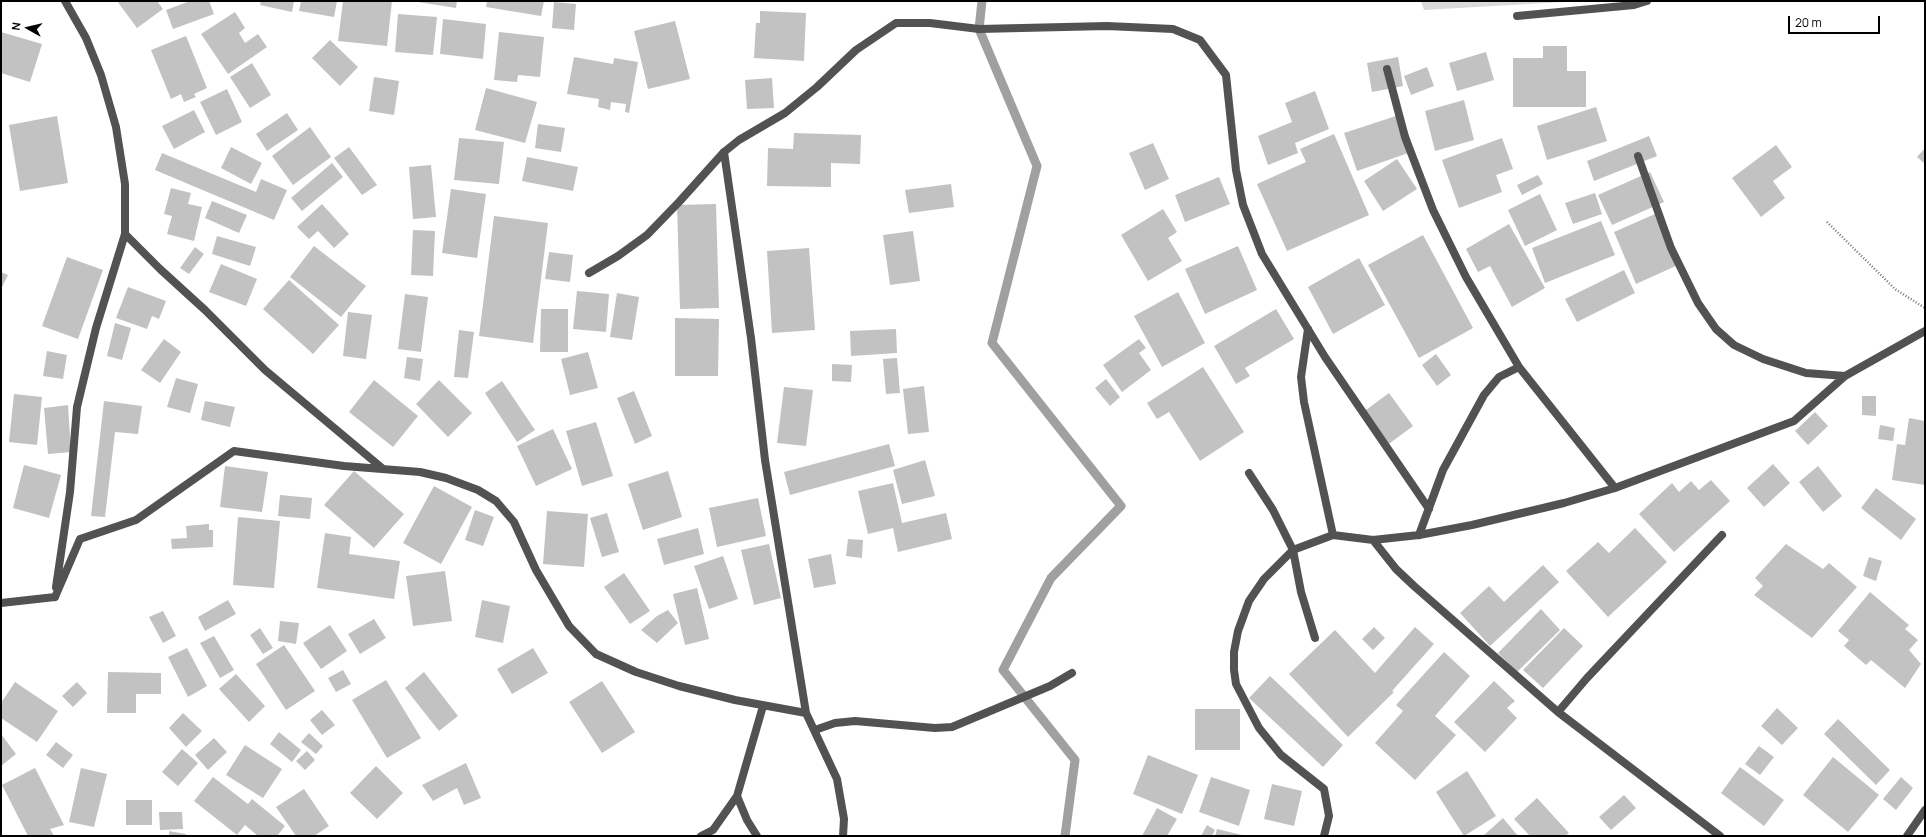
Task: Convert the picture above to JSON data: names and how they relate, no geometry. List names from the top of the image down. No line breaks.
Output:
{"scale_bar":"20 m","north":"left"}
